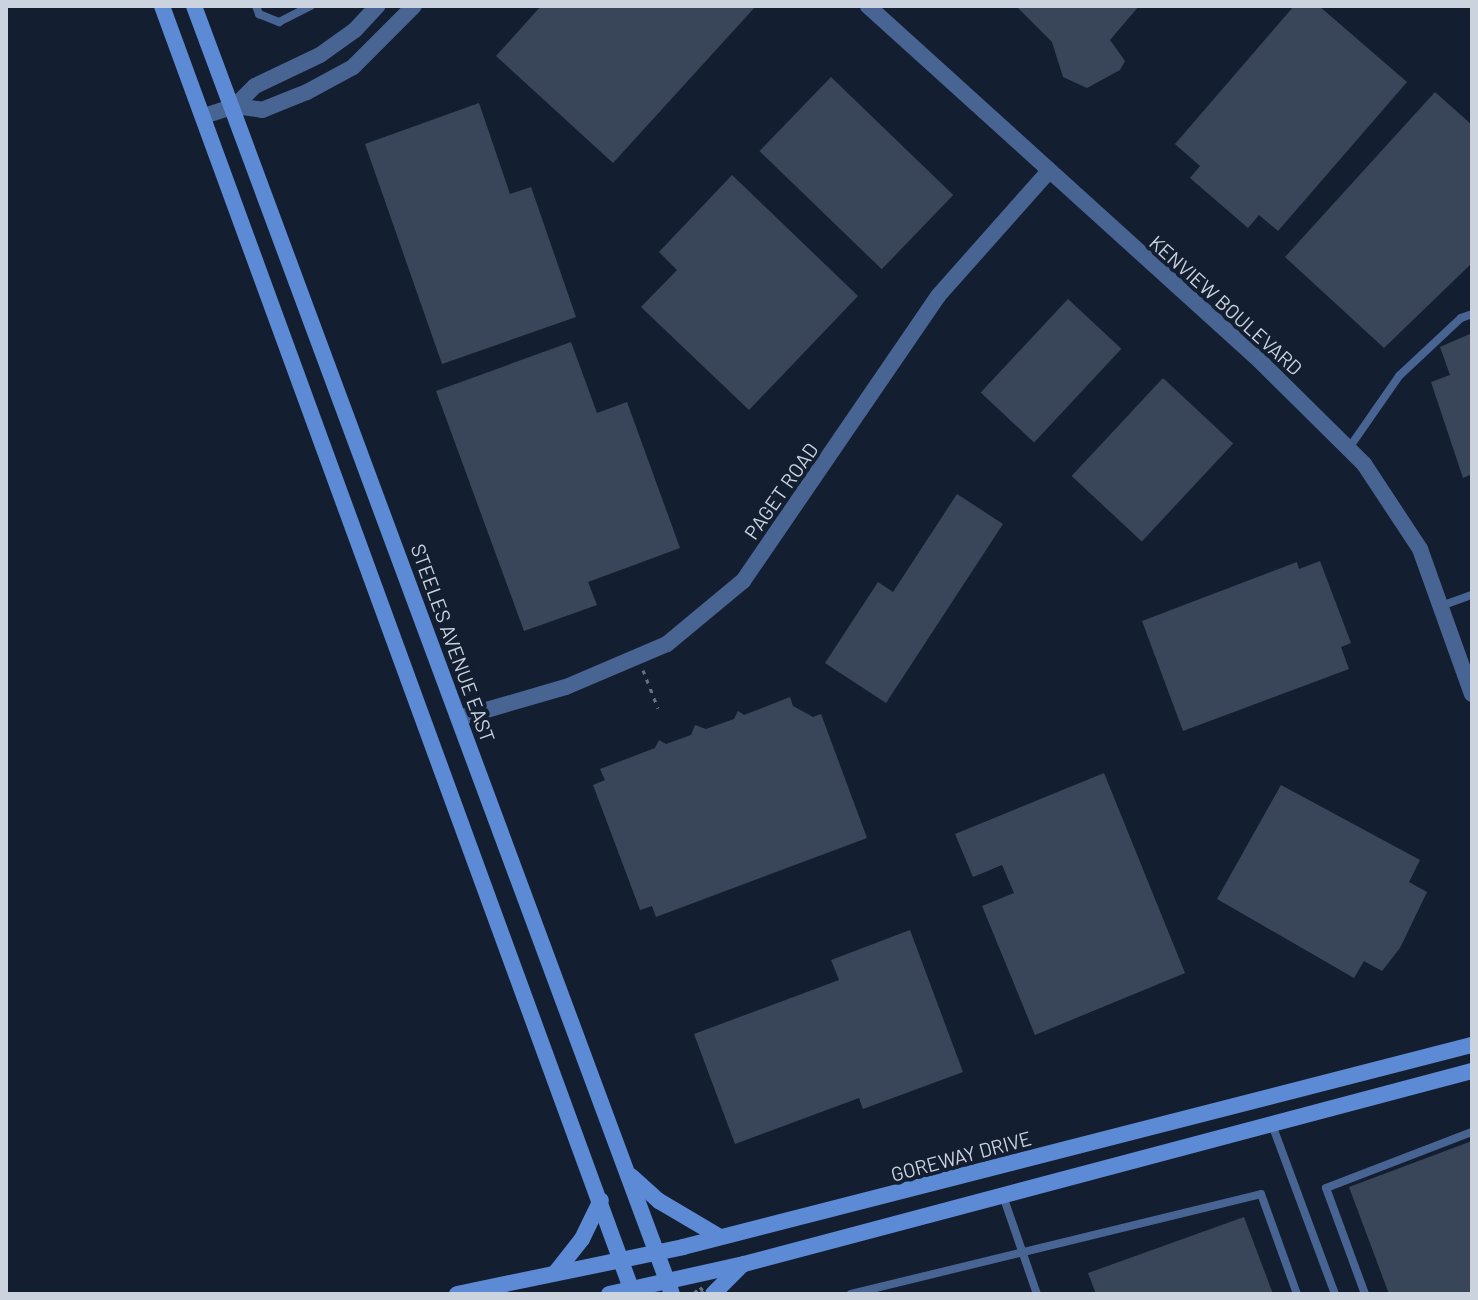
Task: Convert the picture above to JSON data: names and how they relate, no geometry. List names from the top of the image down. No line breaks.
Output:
{"streets":{"main road":["STEELES AVENUE EAST","GOREWAY DRIVE"],"street":["KENVIEW BOULEVARD","PAGET ROAD"]},"crossings":[["KENVIEW BOULEVARD","PAGET ROAD"],["PAGET ROAD","STEELES AVENUE EAST"],["STEELES AVENUE EAST","GOREWAY DRIVE"]]}
